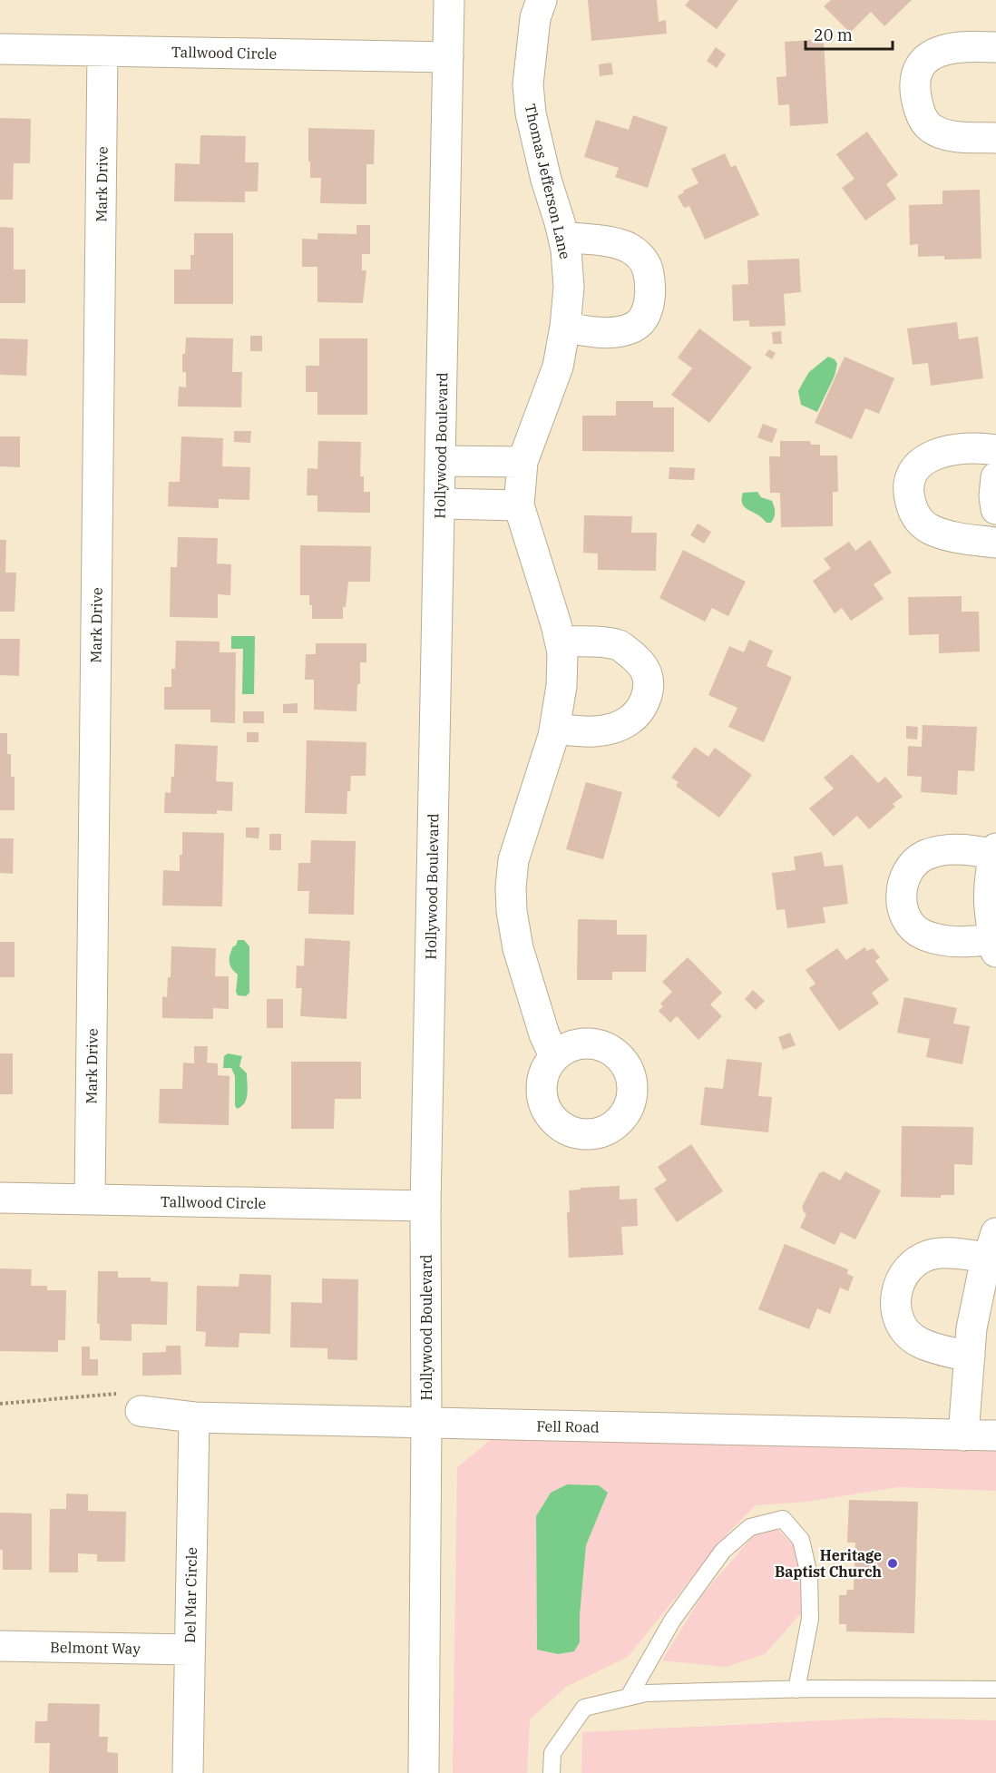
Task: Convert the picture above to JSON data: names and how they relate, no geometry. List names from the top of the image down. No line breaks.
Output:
{"streets":{"street":["Tallwood Circle","Thomas Jefferson Lane","Mark Drive","Hollywood Boulevard","Fell Road","Del Mar Circle","Belmont Way"]},"crossings":[["Tallwood Circle","Mark Drive"],["Tallwood Circle","Hollywood Boulevard"],["Hollywood Boulevard","Fell Road"],["Fell Road","Del Mar Circle"],["Del Mar Circle","Belmont Way"]],"places":["Heritage Baptist Church"],"scale_bar":"20 m"}
